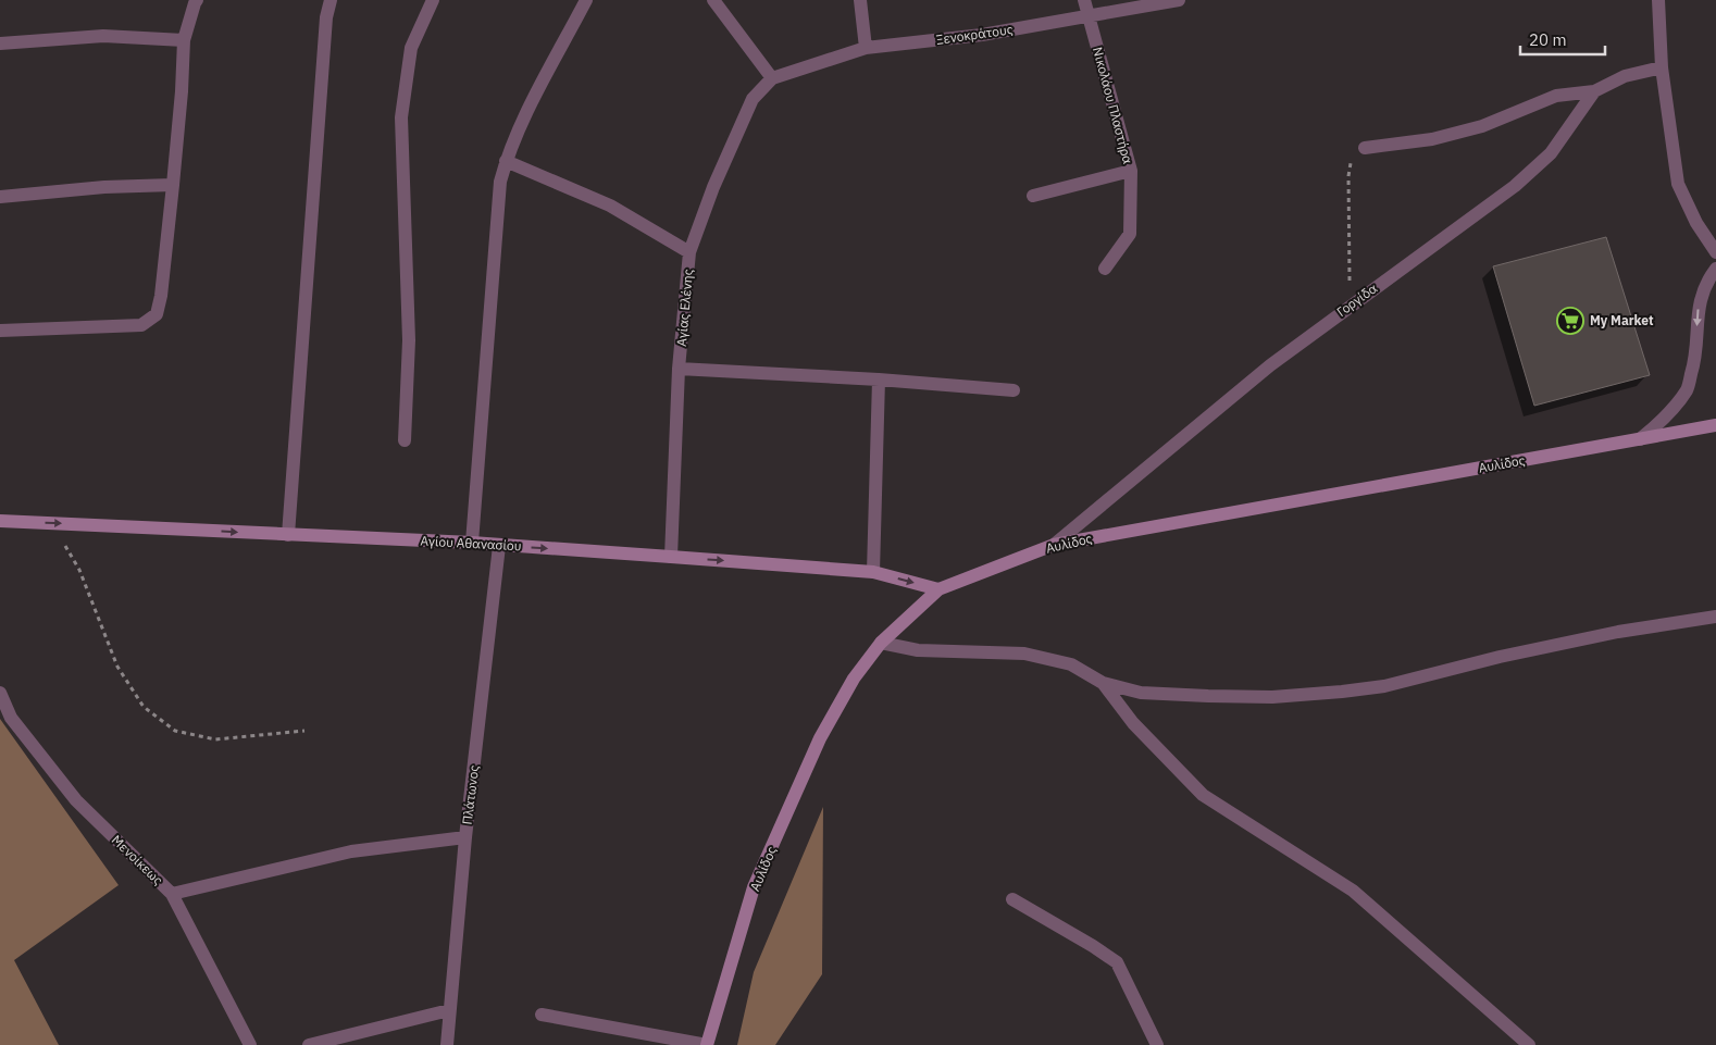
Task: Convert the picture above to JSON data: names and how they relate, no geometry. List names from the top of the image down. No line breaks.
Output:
{"streets":{"main road":["Αυλίδος","Αγίου Αθανασίου"],"street":["Ξενοκράτους","Νικολάου Πλαστήρα","Γοργίδα","Αγίας Ελένης","Πλάτωνος","Μενοίκεως"]},"crossings":[["Ξενοκράτους","Νικολάου Πλαστήρα"],["Ξενοκράτους","Αγίας Ελένης"],["Γοργίδα","Αυλίδος"],["Αγίας Ελένης","Αγίου Αθανασίου"],["Αυλίδος","Αγίου Αθανασίου"],["Αγίου Αθανασίου","Πλάτωνος"]],"one_way":["Αγίου Αθανασίου"],"places":{"supermarket":["My Market"]},"scale_bar":"20 m"}
